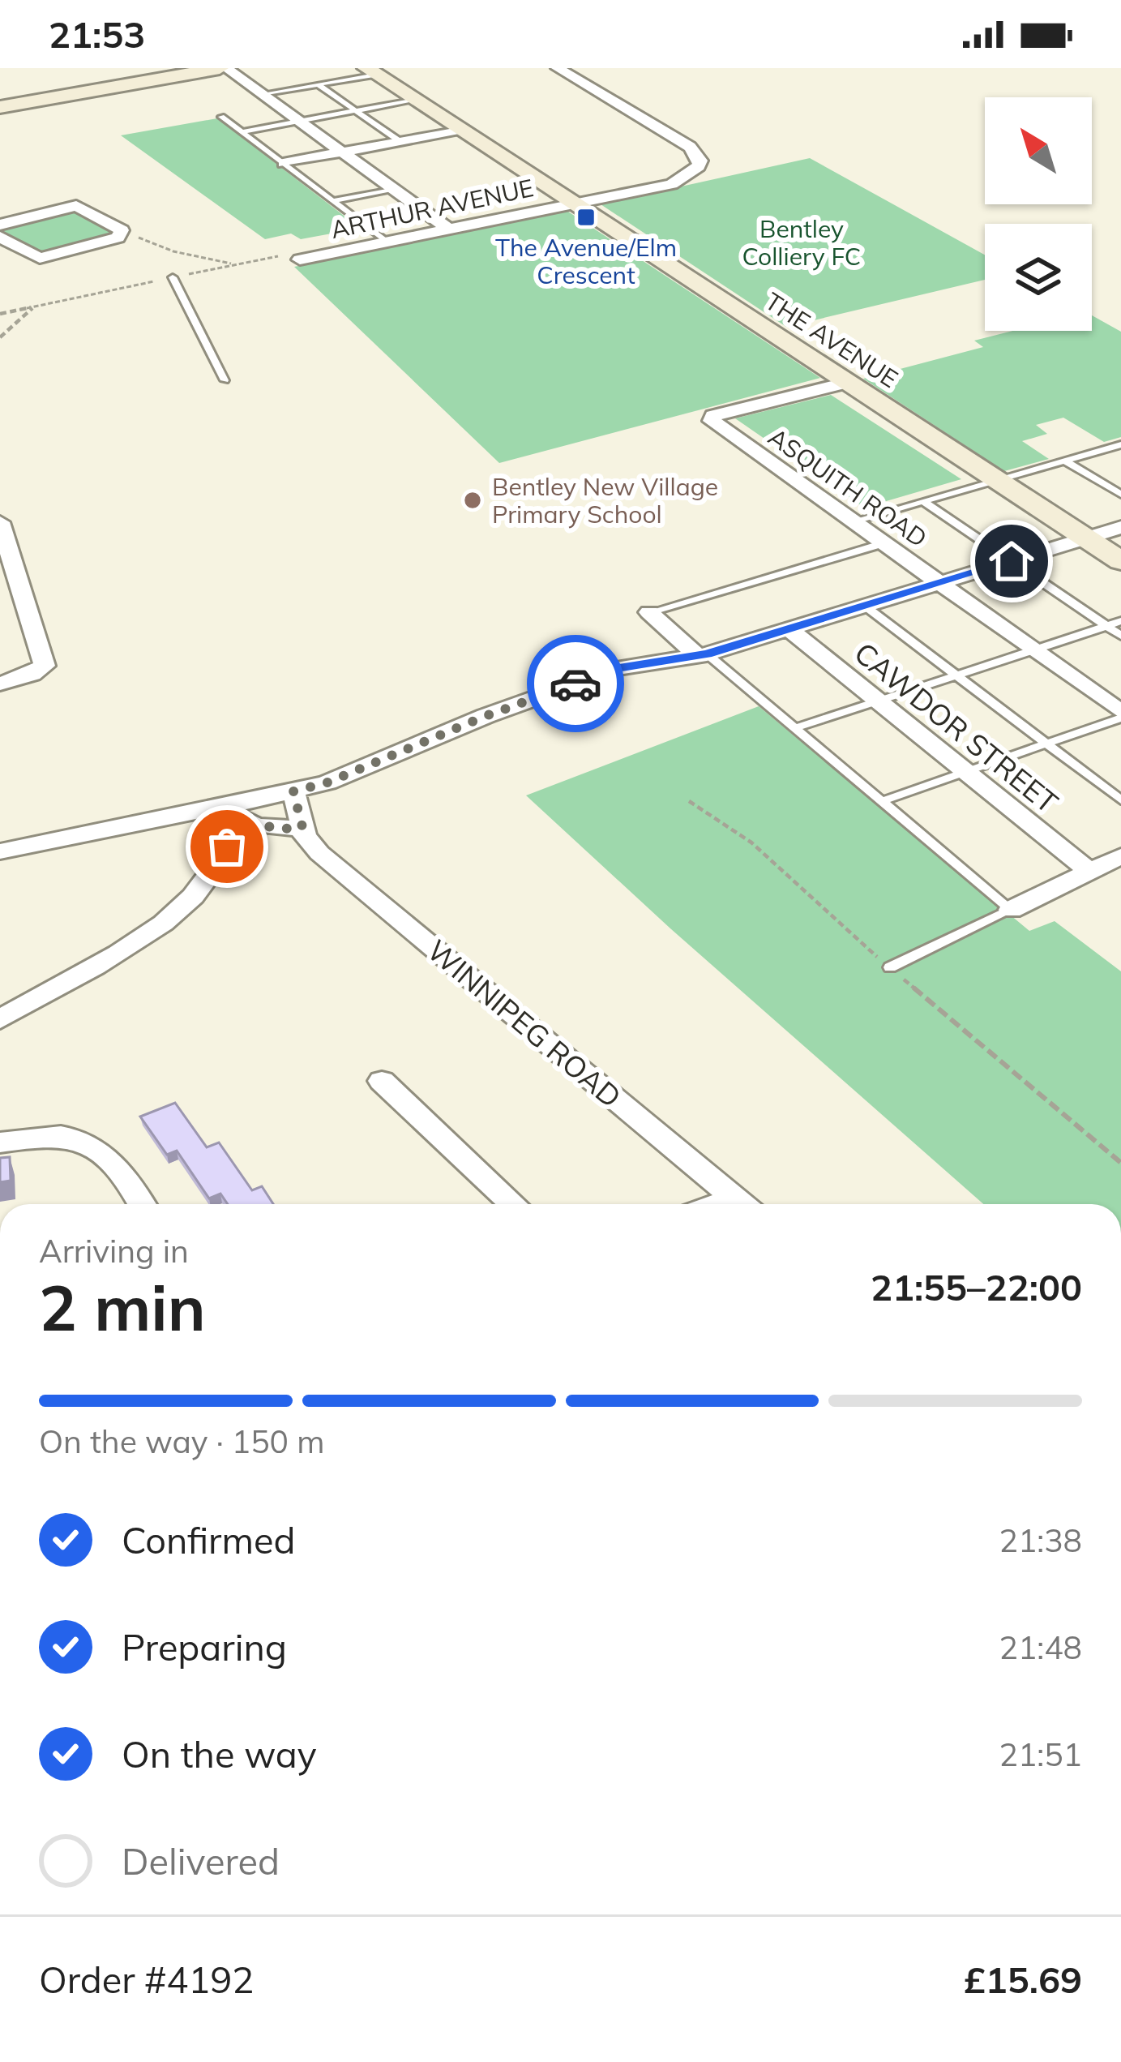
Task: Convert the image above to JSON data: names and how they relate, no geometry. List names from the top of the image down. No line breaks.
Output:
{"streets":{"street":["ARTHUR AVENUE","THE AVENUE","ASQUITH ROAD","CAWDOR STREET","WINNIPEG ROAD"]},"crossings":[["ARTHUR AVENUE","THE AVENUE"],["THE AVENUE","ASQUITH ROAD"]],"parks":["Bentley Colliery FC"],"places":{"transit":["The Avenue/Elm Crescent"],"other":["Bentley New Village Primary School"]},"north":"top left","page":{"status":"21:53","heading":["2 min","Arriving in","21:55–22:00"],"panel":["Order #4192","£15.69"],"bar":"On the way · 150 m","list":[["Confirmed","21:38"],["Preparing","21:48"],["On the way","21:51"],"Delivered"]}}
